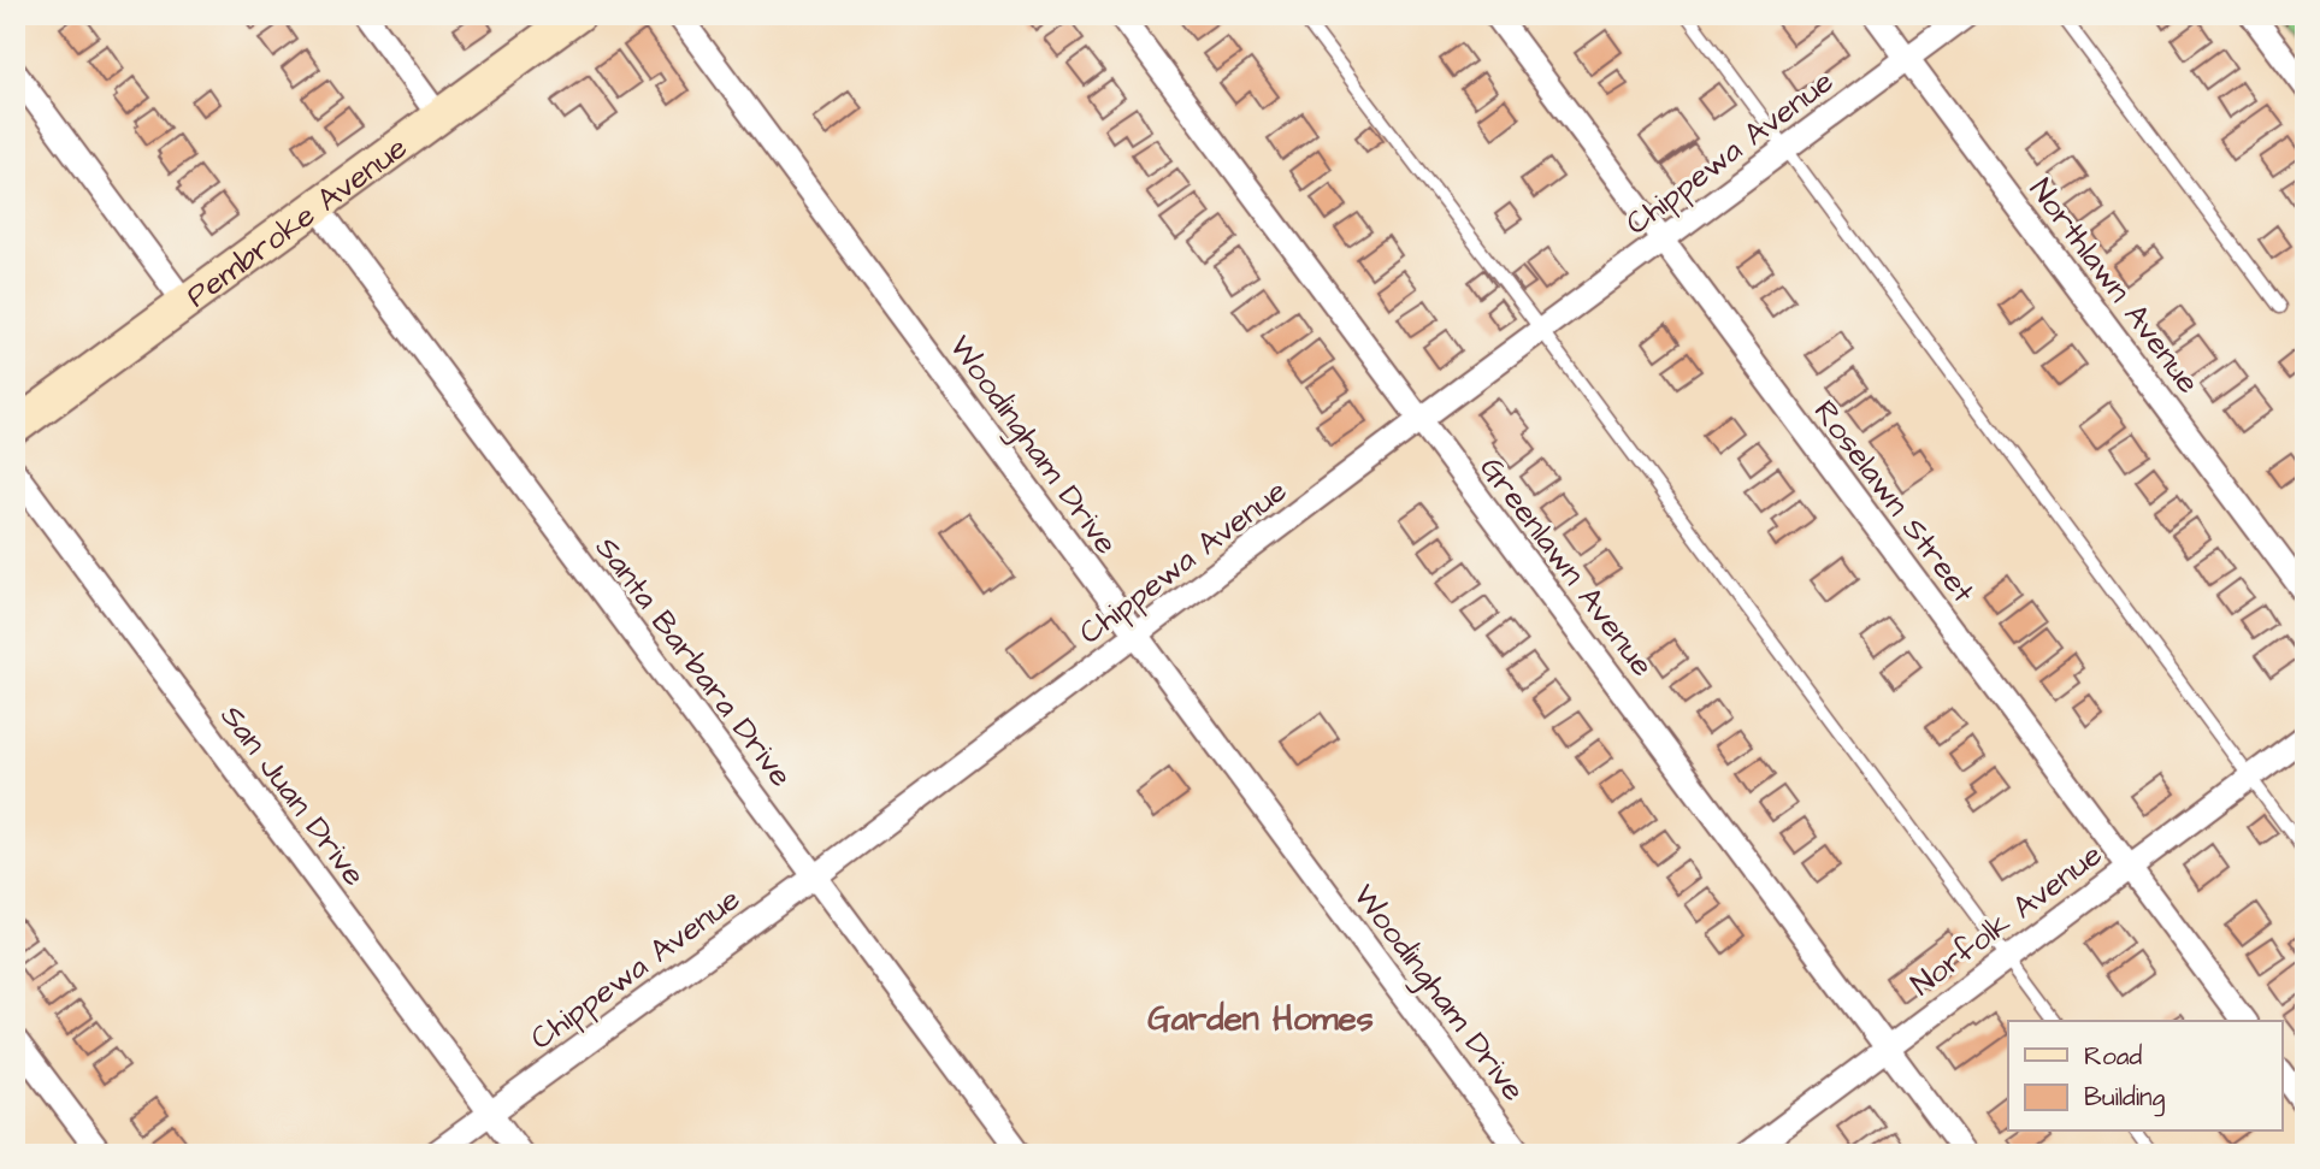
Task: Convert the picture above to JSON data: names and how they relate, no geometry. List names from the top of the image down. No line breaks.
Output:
{"streets":{"street":["Chippewa Avenue","Pembroke Avenue","Northlawn Avenue","Woodingham Drive","Roselawn Street","Greenlawn Avenue","Santa Barbara Drive","San Juan Drive","Norfolk Avenue"]},"crossings":[["Chippewa Avenue","Northlawn Avenue"],["Chippewa Avenue","Woodingham Drive"],["Chippewa Avenue","Roselawn Street"],["Chippewa Avenue","Greenlawn Avenue"],["Chippewa Avenue","Santa Barbara Drive"],["Chippewa Avenue","San Juan Drive"],["Pembroke Avenue","Santa Barbara Drive"],["Roselawn Street","Norfolk Avenue"],["Greenlawn Avenue","Norfolk Avenue"]],"districts":["Garden Homes"],"legend":["Road","Building"]}
